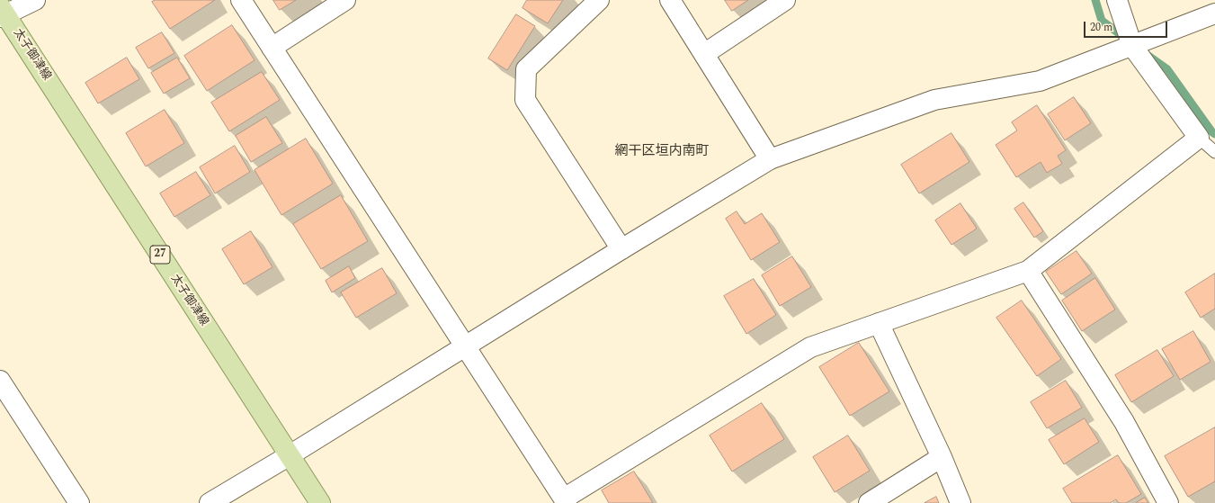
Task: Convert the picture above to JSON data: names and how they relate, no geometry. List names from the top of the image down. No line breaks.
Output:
{"streets":{"main road":["太子御津線","27"]},"districts":["網干区垣内南町"],"scale_bar":"20 m"}
